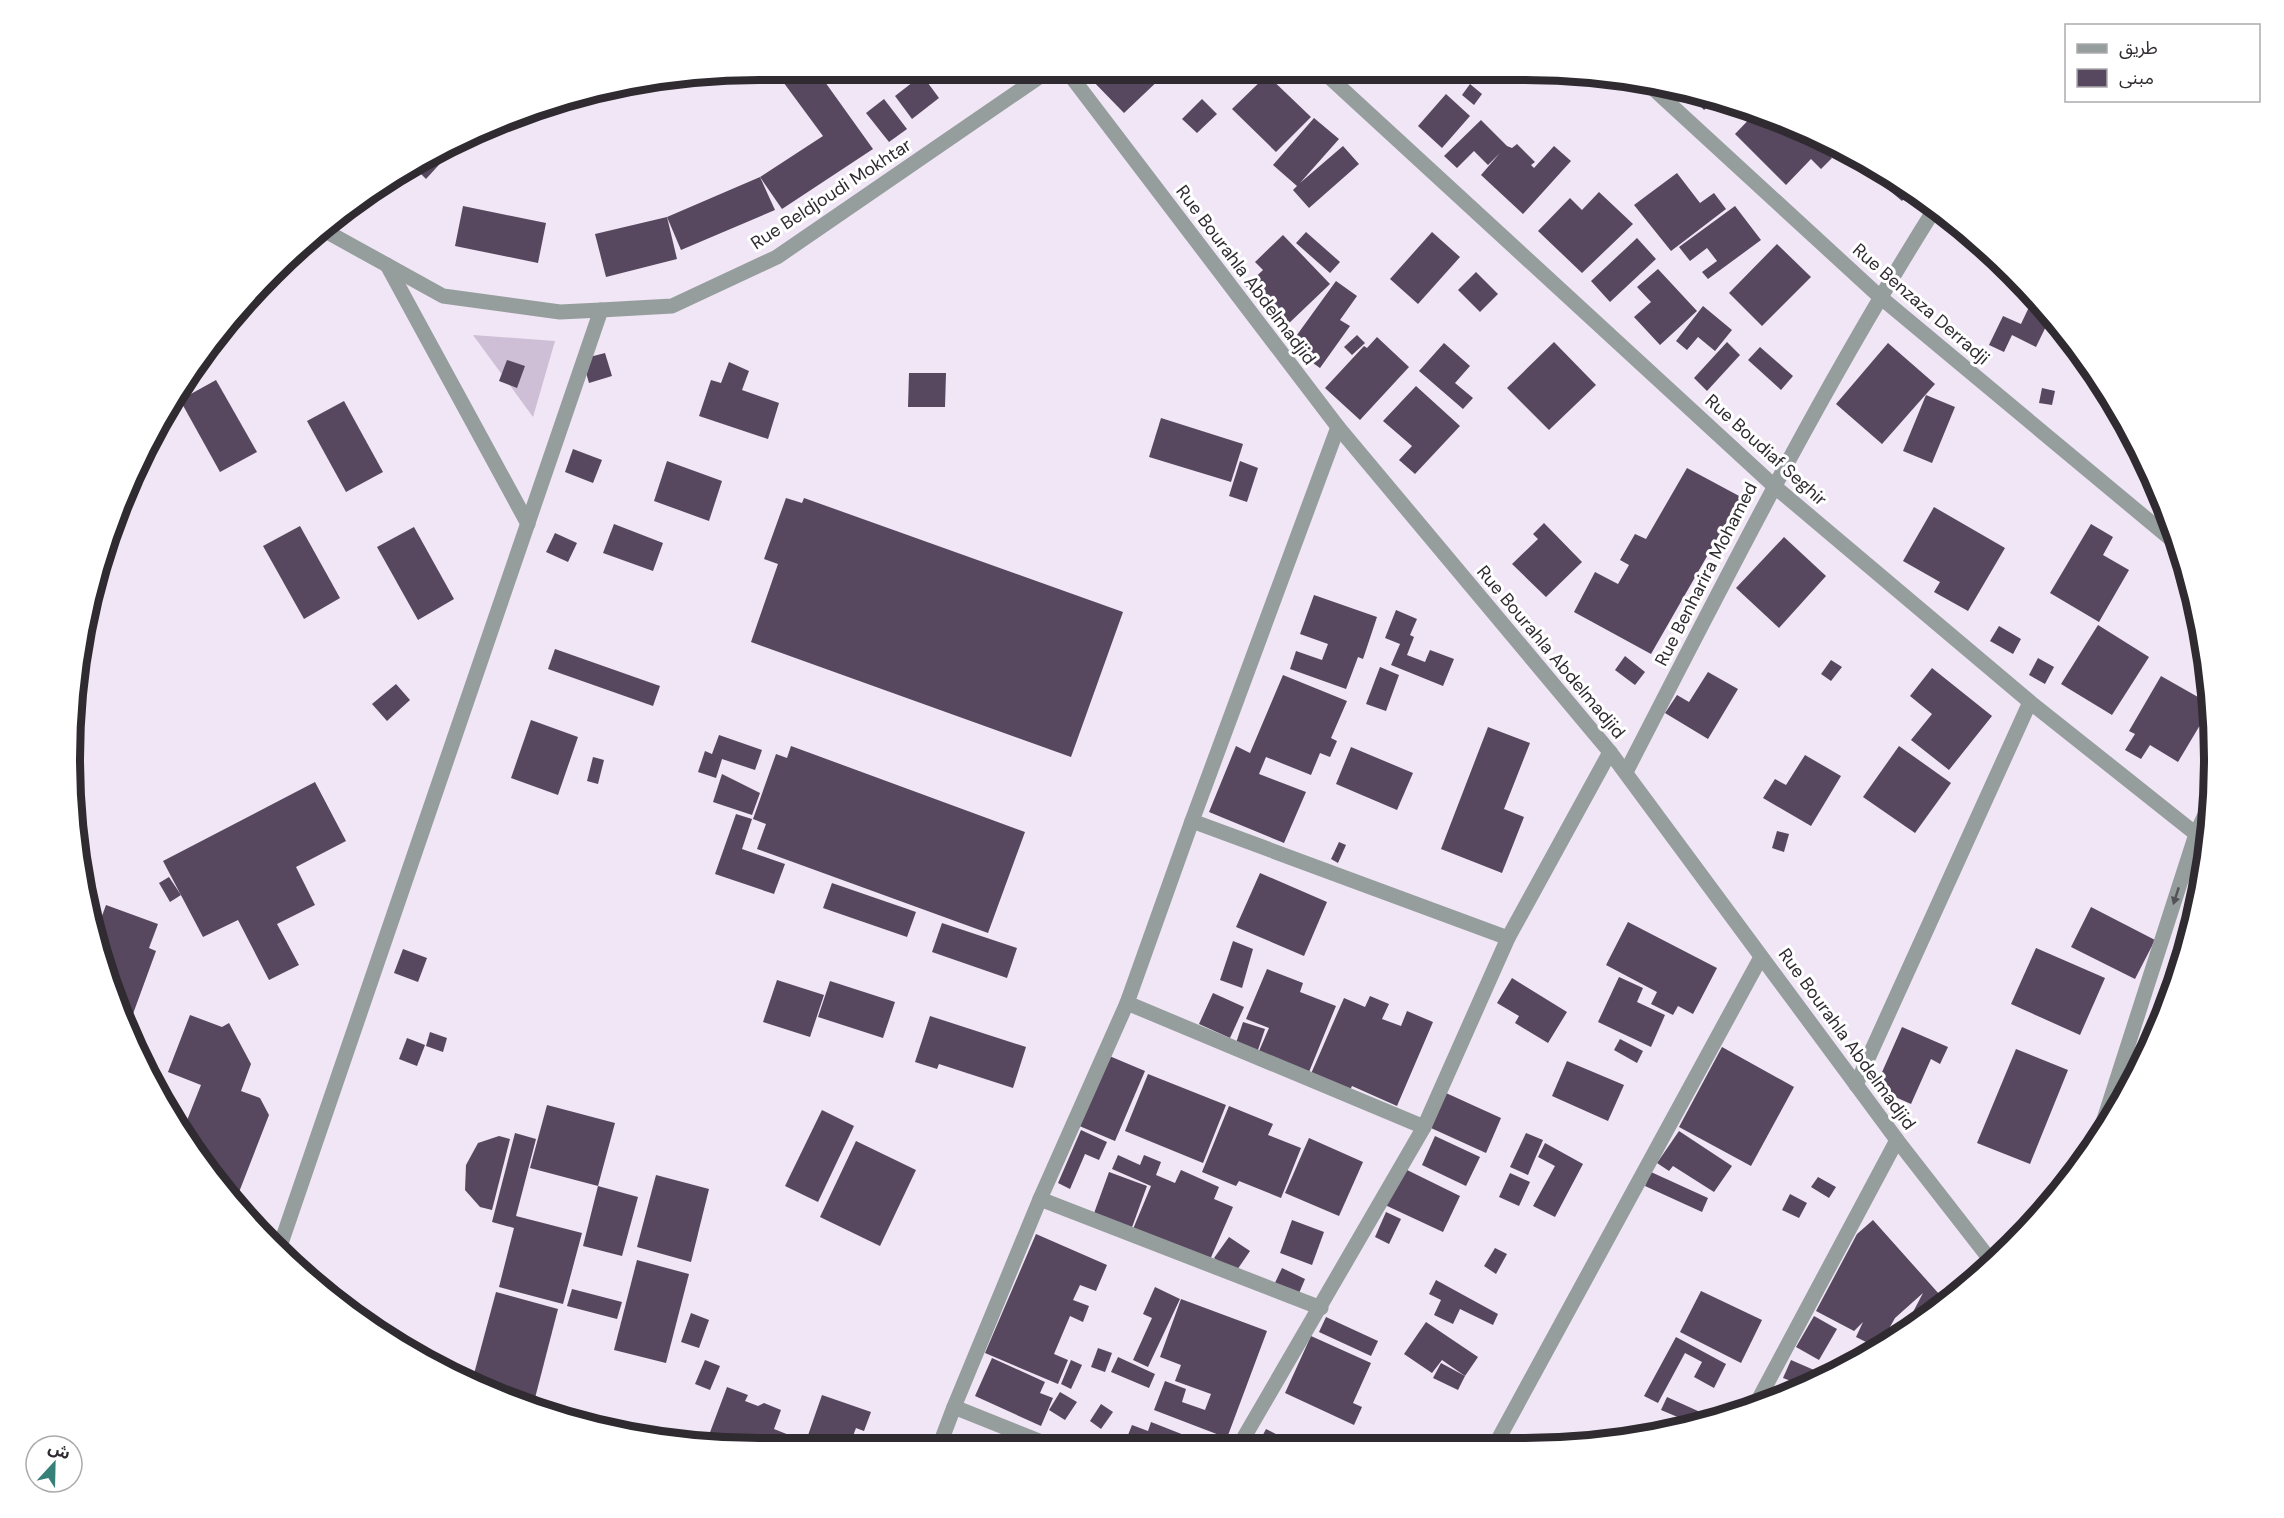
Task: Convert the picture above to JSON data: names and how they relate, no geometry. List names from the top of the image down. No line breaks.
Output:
{"streets":{"street":["Rue Beldjoudi Mokhtar","Rue Bourahla Abdelmadjid","Rue Benzaza Derradji","Rue Boudiaf Seghir","Rue Benharira Mohamed"]},"crossings":[["Rue Bourahla Abdelmadjid","Rue Benharira Mohamed"],["Rue Benzaza Derradji","Rue Benharira Mohamed"],["Rue Boudiaf Seghir","Rue Benharira Mohamed"]],"legend":["طريق","مبنى"],"north":"top"}
